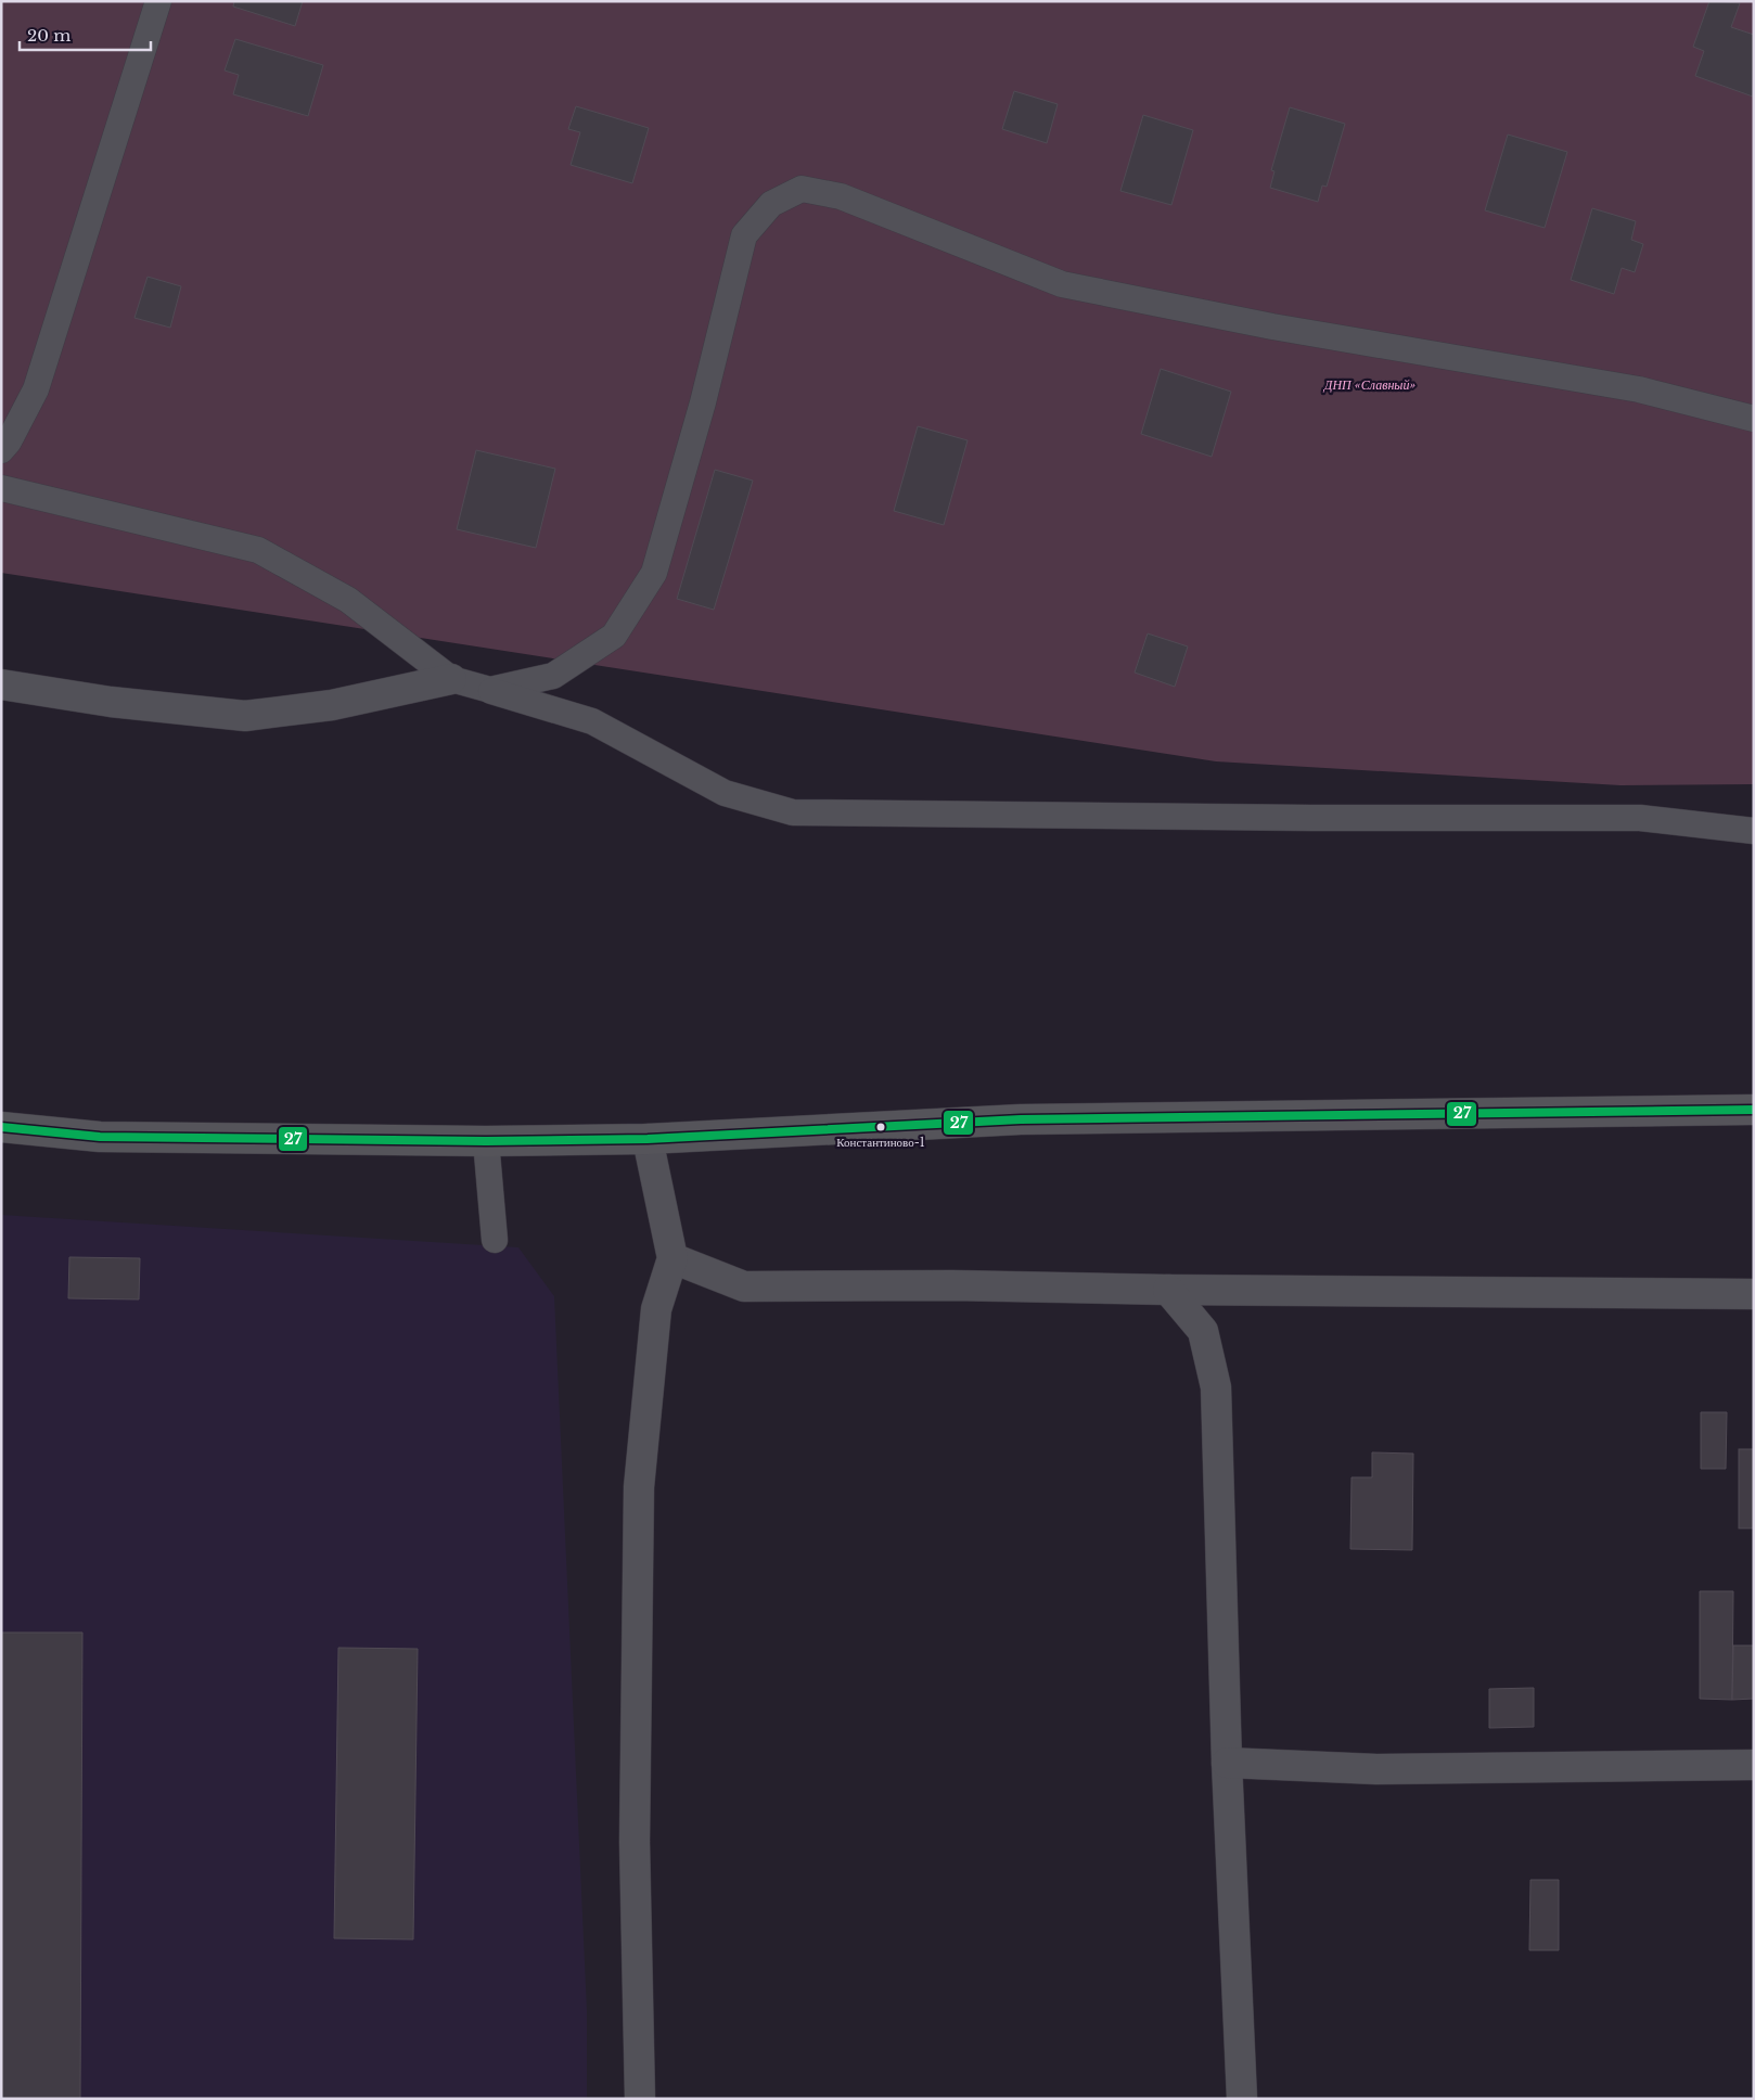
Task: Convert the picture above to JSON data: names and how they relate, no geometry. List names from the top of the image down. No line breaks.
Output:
{"parks":["ДНП «Славный»"],"places":["Константиново-1"],"lines":["transit line 27"],"scale_bar":"20 m"}
